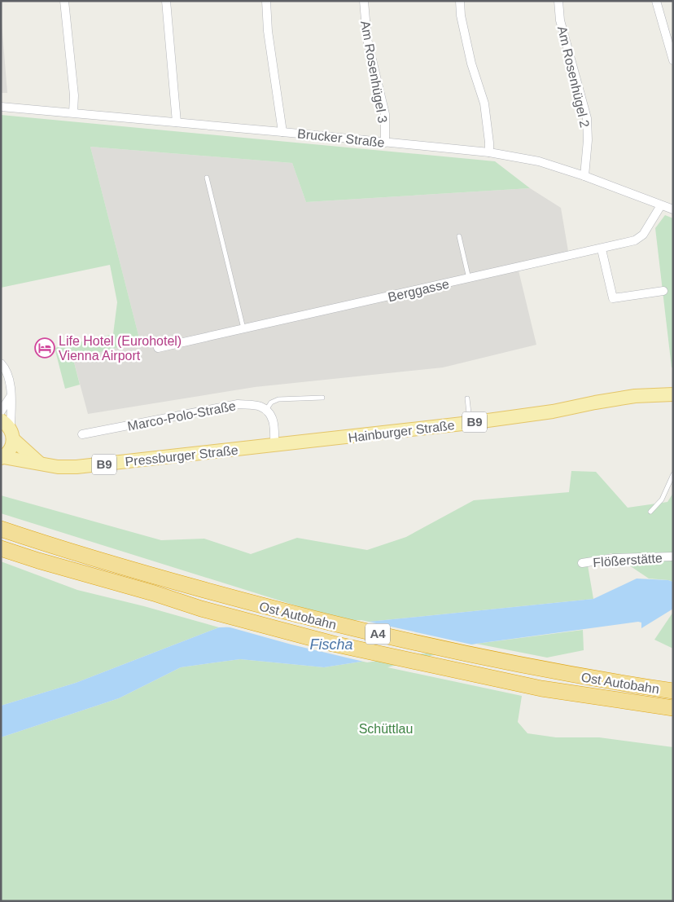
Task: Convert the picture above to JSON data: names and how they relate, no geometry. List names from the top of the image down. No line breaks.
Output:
{"streets":{"highway":["Ost Autobahn","A4"],"main road":["B9","Hainburger Straße","Pressburger Straße"],"street":["Am Rosenhügel 3","Am Rosenhügel 2","Brucker Straße","Berggasse","Marco-Polo-Straße","Flößerstätte"]},"crossings":[["Am Rosenhügel 3","Brucker Straße"],["Am Rosenhügel 2","Brucker Straße"],["Brucker Straße","Berggasse"],["B9","Pressburger Straße"],["Hainburger Straße","Pressburger Straße"]],"water":["Fischa"],"parks":["Schüttlau"],"places":{"hotel":["Life Hotel (Eurohotel) Vienna Airport"]}}
